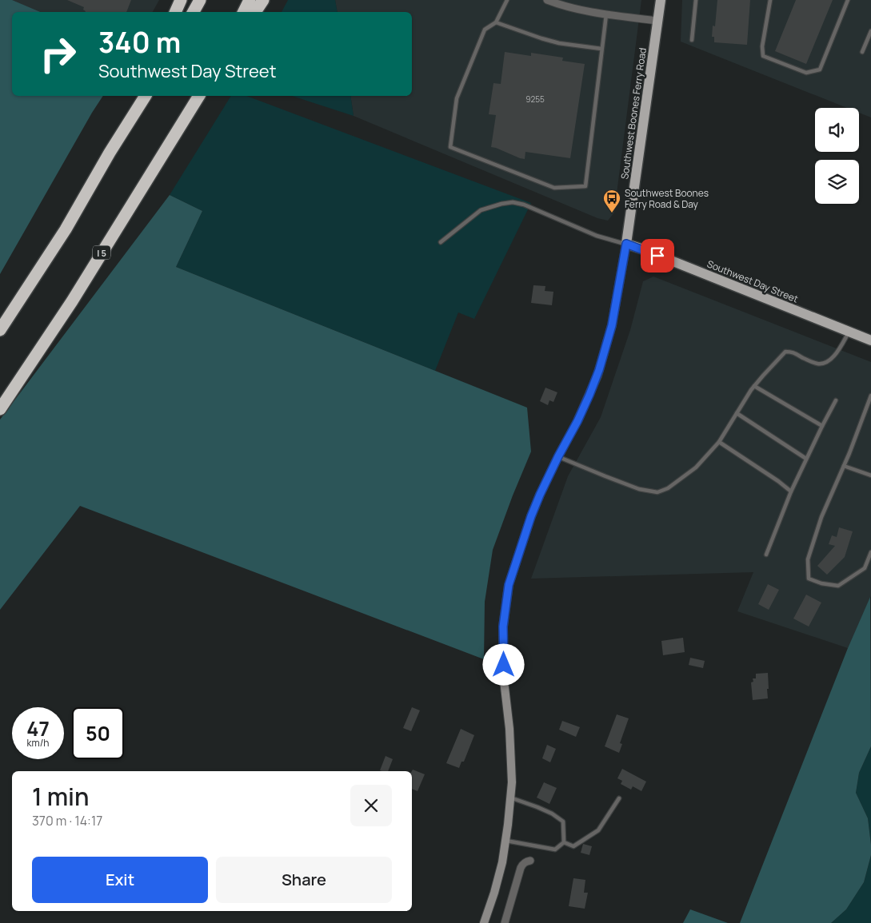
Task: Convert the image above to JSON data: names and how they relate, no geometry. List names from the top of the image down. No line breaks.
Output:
{"streets":{"highway":["I 5"],"main road":["Southwest Boones Ferry Road","Southwest Day Street"]},"crossings":[["Southwest Boones Ferry Road","Southwest Day Street"]],"places":{"bus stop":["Southwest Boones Ferry Road & Day"]},"house_numbers":["9255"],"page":{"turn":["340 m","Southwest Day Street"],"speed":"47 km/h","limit":"50","heading":["1 min","370 m · 14:17"],"buttons":["Exit","Share"]}}
